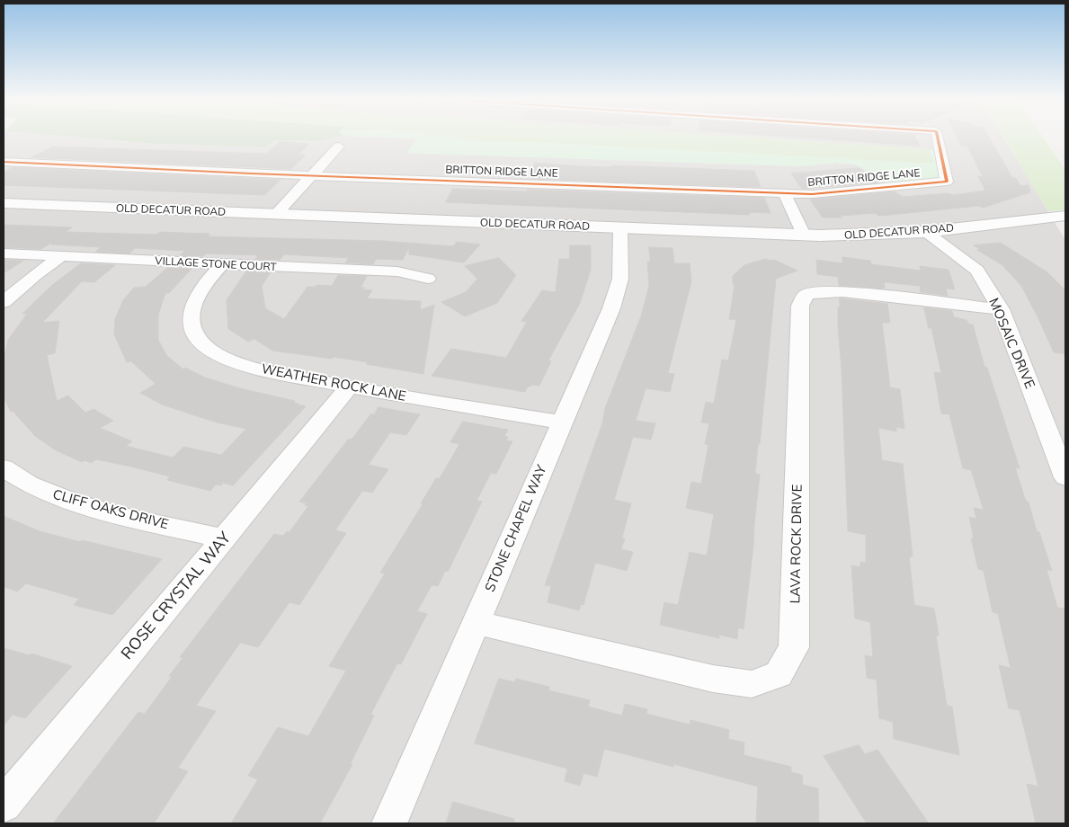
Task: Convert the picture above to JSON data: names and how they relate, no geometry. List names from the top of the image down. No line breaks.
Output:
{"streets":{"street":["BRITTON RIDGE LANE","OLD DECATUR ROAD","VILLAGE STONE COURT","MOSAIC DRIVE","WEATHER ROCK LANE","CLIFF OAKS DRIVE","STONE CHAPEL WAY","LAVA ROCK DRIVE","ROSE CRYSTAL WAY"]},"crossings":[["OLD DECATUR ROAD","MOSAIC DRIVE"],["OLD DECATUR ROAD","STONE CHAPEL WAY"],["VILLAGE STONE COURT","WEATHER ROCK LANE"],["MOSAIC DRIVE","LAVA ROCK DRIVE"],["WEATHER ROCK LANE","STONE CHAPEL WAY"],["WEATHER ROCK LANE","ROSE CRYSTAL WAY"],["CLIFF OAKS DRIVE","ROSE CRYSTAL WAY"],["STONE CHAPEL WAY","LAVA ROCK DRIVE"]]}
